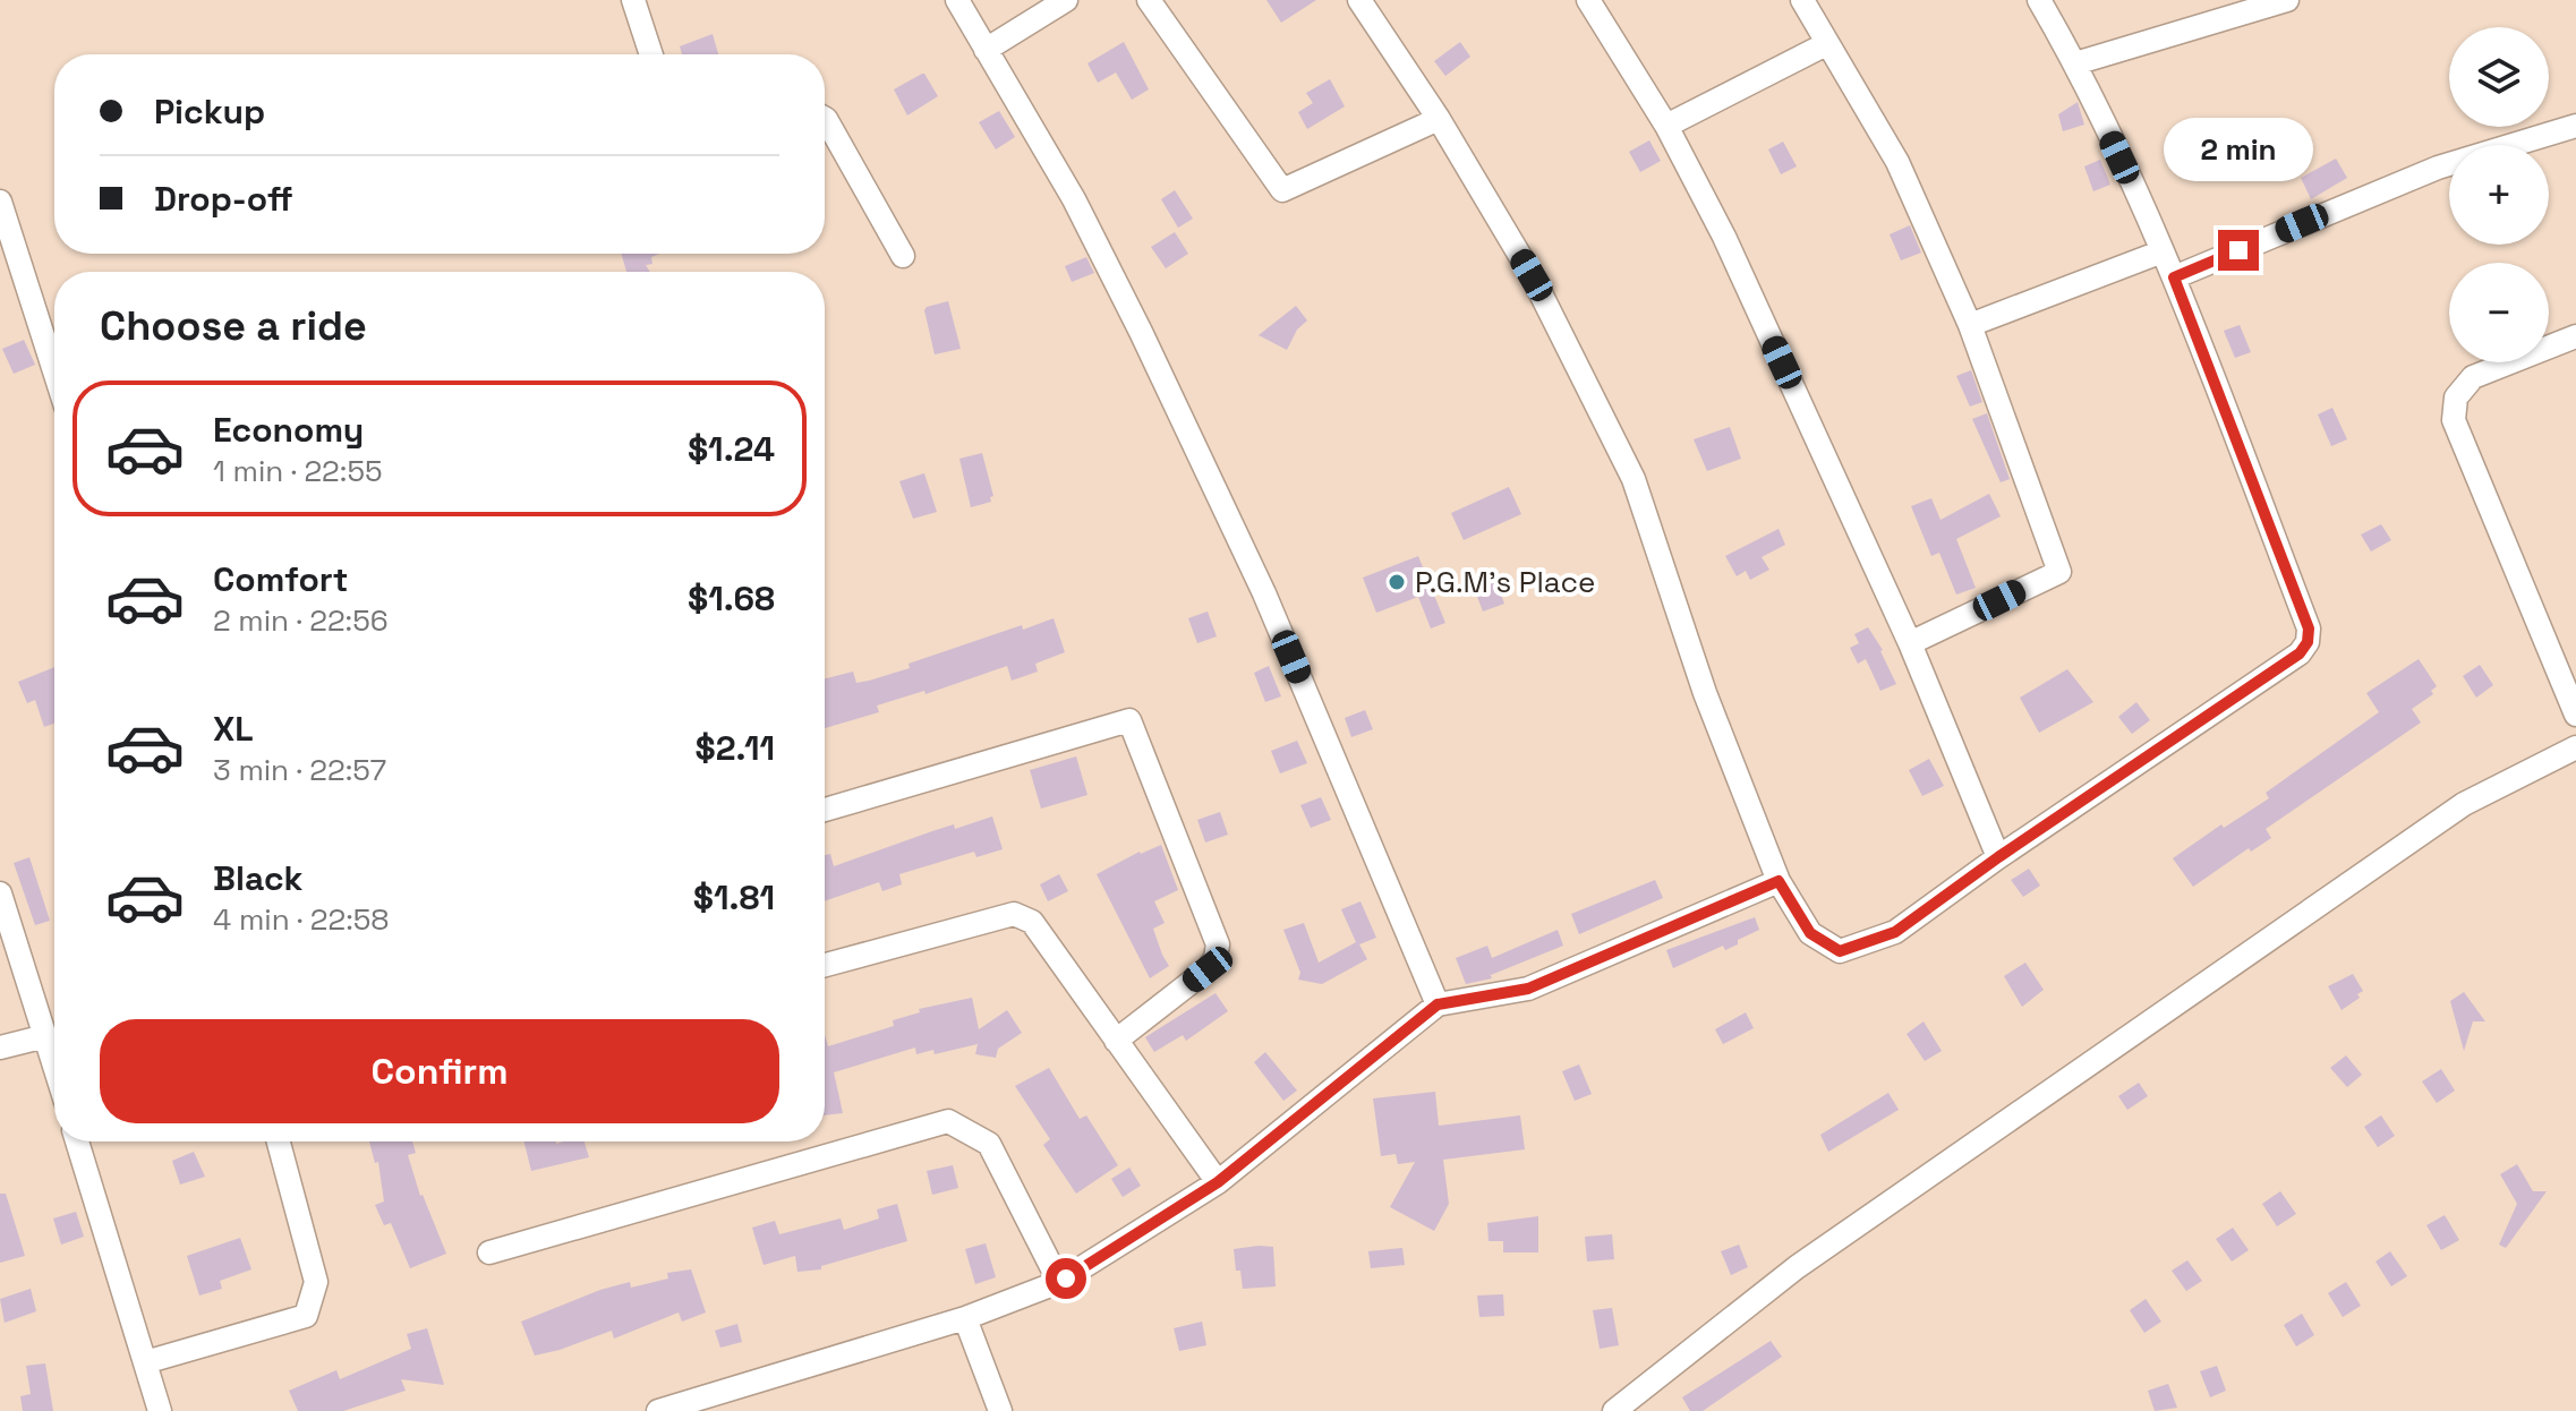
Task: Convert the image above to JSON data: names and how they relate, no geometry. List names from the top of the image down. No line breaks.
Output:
{"places":["P.G.M’s Place"],"page":{"map_buttons":["+","−"],"banner":["Pickup","Drop-off"],"bubble":"2 min","heading":"Choose a ride","list":[{"name":"Economy","note":"1 min · 22:55","value":"$1.24"},{"name":"Comfort","note":"2 min · 22:56","value":"$1.68"},{"name":"XL","note":"3 min · 22:57","value":"$2.11"},{"name":"Black","note":"4 min · 22:58","value":"$1.81"}],"buttons":"Confirm"}}
